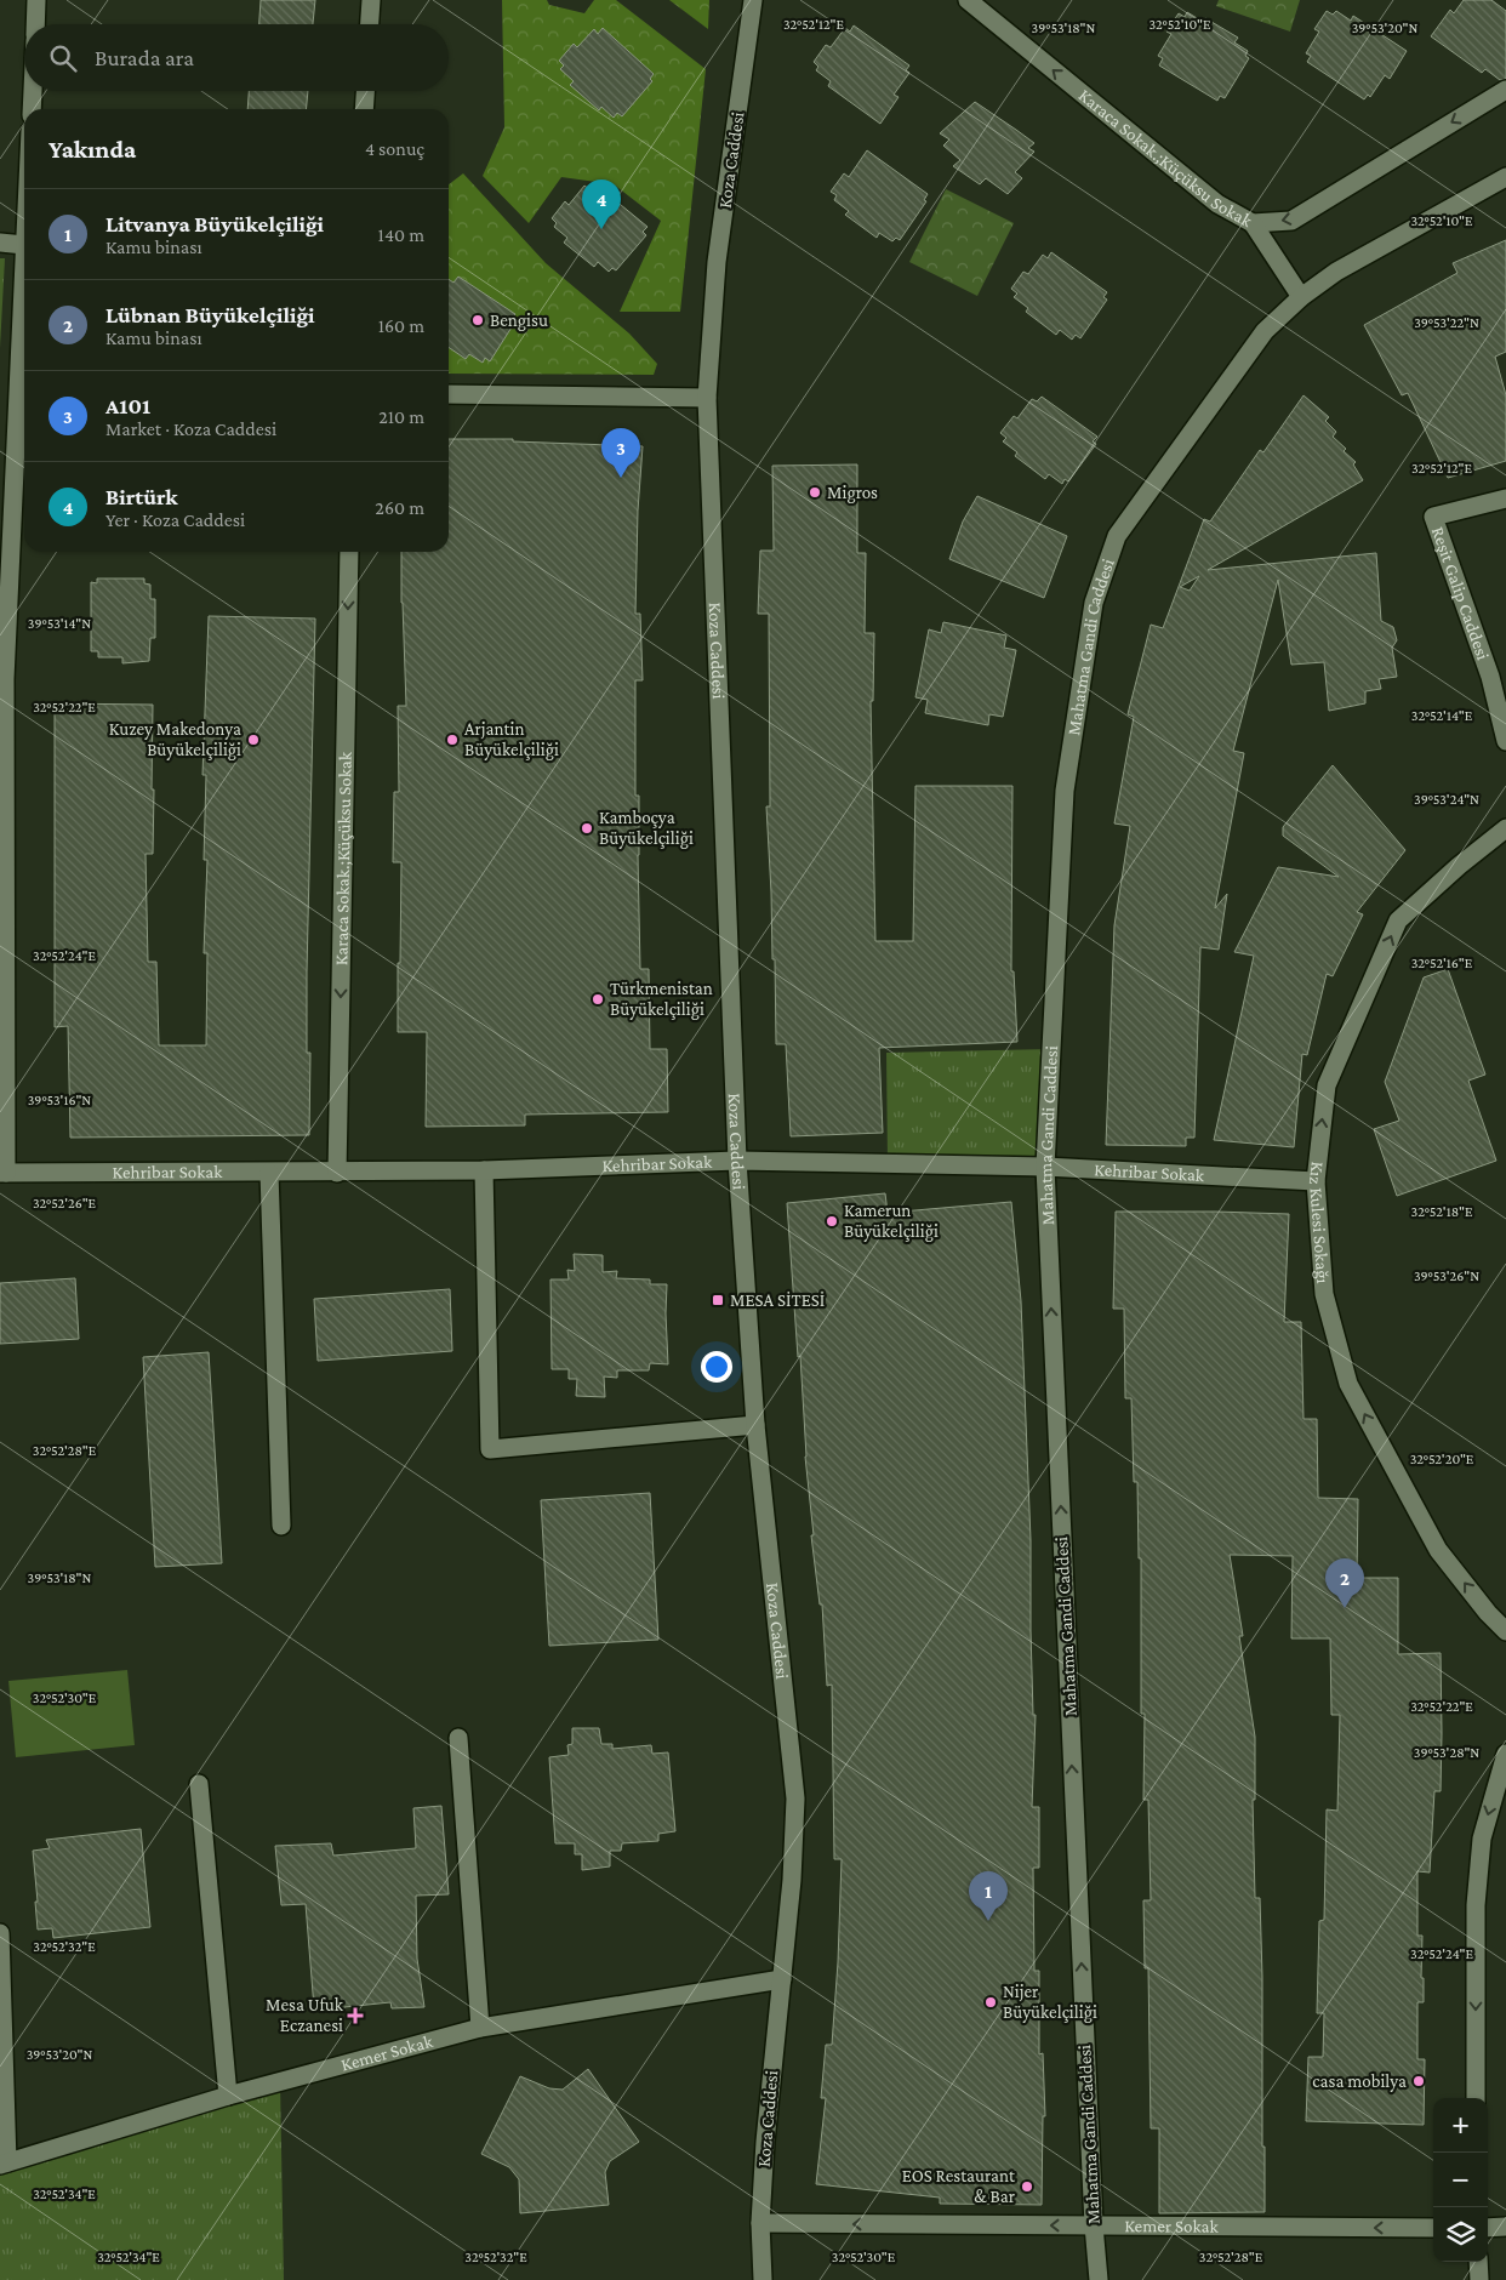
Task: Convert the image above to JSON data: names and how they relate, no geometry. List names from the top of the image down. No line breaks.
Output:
{"streets":{"street":["Karaca Sokak.;Küçüksu Sokak","Koza Caddesi","Reşit Galip Caddesi","Mahatma Gandi Caddesi","Kehribar Sokak","Kız Kulesi Sokağı","Kemer Sokak"]},"crossings":[["Karaca Sokak.;Küçüksu Sokak","Kehribar Sokak"],["Koza Caddesi","Kehribar Sokak"],["Koza Caddesi","Kemer Sokak"],["Mahatma Gandi Caddesi","Kehribar Sokak"],["Mahatma Gandi Caddesi","Kemer Sokak"],["Kehribar Sokak","Kız Kulesi Sokağı"]],"one_way":["Mahatma Gandi Caddesi","Kız Kulesi Sokağı","Kemer Sokak"],"places":{"other":["Bengisu","Migros","Kuzey Makedonya Büyükelçiliği","Arjantin Büyükelçiliği","Kamboçya Büyükelçiliği","Türkmenistan Büyükelçiliği","Kamerun Büyükelçiliği","Nijer Büyükelçiliği","casa mobilya","EOS Restaurant & Bar"],"transit":["MESA SİTESİ"],"health":["Mesa Ufuk Eczanesi"]},"page":{"search":"Burada ara","heading":["Yakında","4 sonuç"],"pins":["4","3","2","1"],"list":[{"mark":"1","name":"Litvanya Büyükelçiliği","note":"Kamu binası","value":"140 m"},{"mark":"2","name":"Lübnan Büyükelçiliği","note":"Kamu binası","value":"160 m"},{"mark":"3","name":"A101","note":"Market · Koza Caddesi","value":"210 m"},{"mark":"4","name":"Birtürk","note":"Yer · Koza Caddesi","value":"260 m"}],"map_buttons":["+","−"]},"coordinates":["32°52'12\"E","32°52'10\"E","39°53'18\"N","39°53'20\"N","39°53'22\"N","39°53'14\"N","32°52'22\"E","32°52'14\"E","39°53'24\"N","32°52'24\"E","32°52'16\"E","39°53'16\"N","32°52'26\"E","32°52'18\"E","39°53'26\"N","32°52'28\"E","32°52'20\"E","32°52'30\"E","39°53'28\"N","32°52'32\"E","32°52'34\"E"]}
